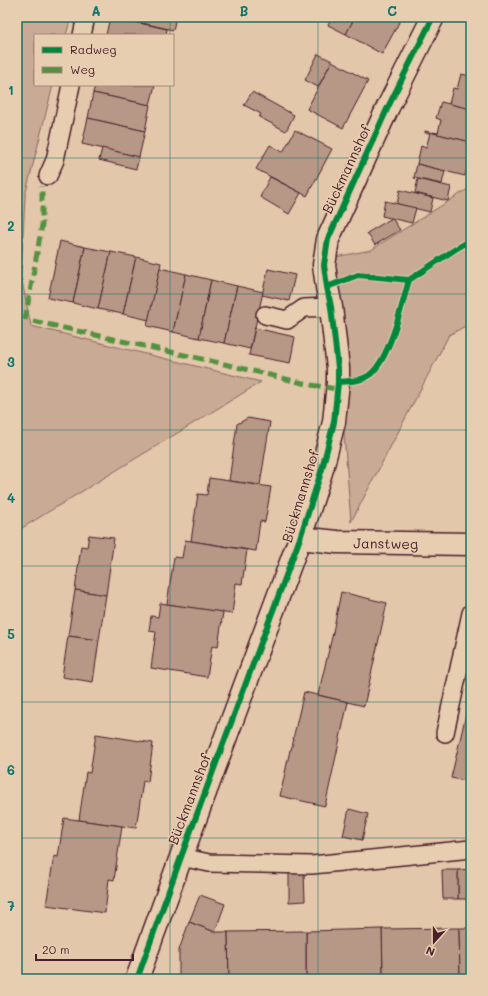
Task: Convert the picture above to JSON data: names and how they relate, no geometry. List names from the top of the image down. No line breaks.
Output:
{"streets":{"street":["Bückmannshof","Janstweg"]},"crossings":[["Bückmannshof","Janstweg"]],"legend":["Radweg","Weg"],"scale_bar":"20 m","north":"bottom","grid":{"columns":["A","B","C"],"rows":["1","2","3","4","5","6","7"]}}
